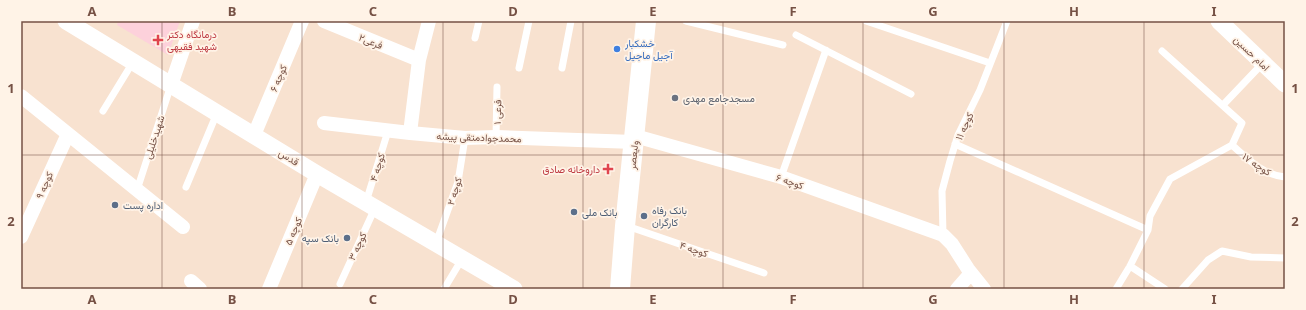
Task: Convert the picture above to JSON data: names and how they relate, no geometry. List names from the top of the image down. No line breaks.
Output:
{"streets":{"main road":["ولیعصر"],"street":["فرعی۲","امام حسین","کوچه ۶","محمدجوادمتقی پیشه","قدس","۶ کوچه","کوچه ۹","کوچه ۵"],"lane":["فرعی ۱","کوچه ۱۱","شهیدخلیلی","کوچه ۱۷","کوچه ۴","کوچه ۲","کوچه ۳"]},"crossings":[["کوچه ۶","قدس"],["فرعی ۱","محمدجوادمتقی پیشه"],["کوچه ۱۱","۶ کوچه"],["شهیدخلیلی","قدس"],["محمدجوادمتقی پیشه","ولیعصر"],["محمدجوادمتقی پیشه","کوچه ۴"],["محمدجوادمتقی پیشه","۶ کوچه"],["محمدجوادمتقی پیشه","کوچه ۲"],["ولیعصر","کوچه ۴"],["ولیعصر","۶ کوچه"],["قدس","کوچه ۴"],["قدس","کوچه ۲"],["قدس","کوچه ۵"],["قدس","کوچه ۳"],["کوچه ۴","کوچه ۳"]],"places":{"health":["درمانگاه دکتر شهید فقیهی","داروخانه صادق"],"other":["خشکبار آجیل ماجیل","مسجدجامع مهدی","اداره پست","بانک ملی","بانک رفاه کارگران","بانک سپه"]},"grid":{"columns":["A","B","C","D","E","F","G","H","I"],"rows":["1","2"]}}
